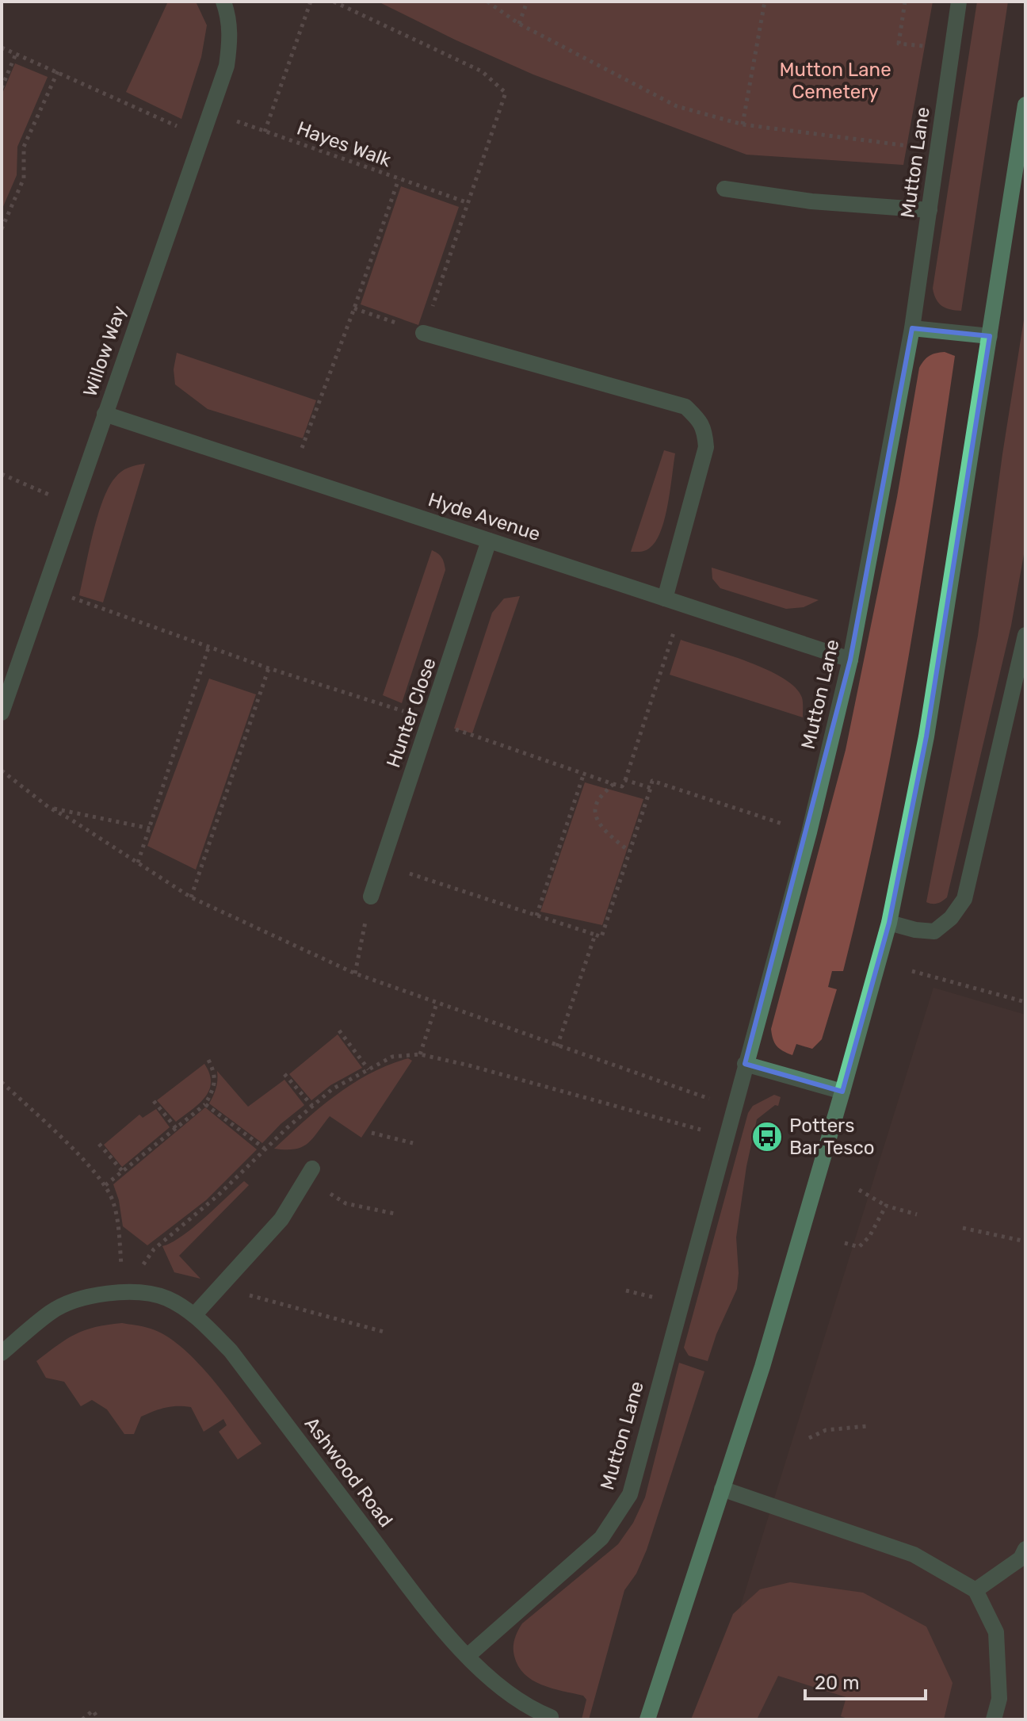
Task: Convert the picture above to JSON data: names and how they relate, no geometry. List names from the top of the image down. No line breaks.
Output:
{"streets":{"street":["Mutton Lane","Willow Way","Hyde Avenue","Hunter Close","Ashwood Road"],"path":["Hayes Walk"]},"crossings":[["Hayes Walk","Willow Way"],["Mutton Lane","Hyde Avenue"],["Mutton Lane","Ashwood Road"],["Willow Way","Hyde Avenue"],["Hyde Avenue","Hunter Close"]],"parks":["Mutton Lane Cemetery"],"places":{"bus stop":["Potters Bar Tesco"]},"scale_bar":"20 m"}
